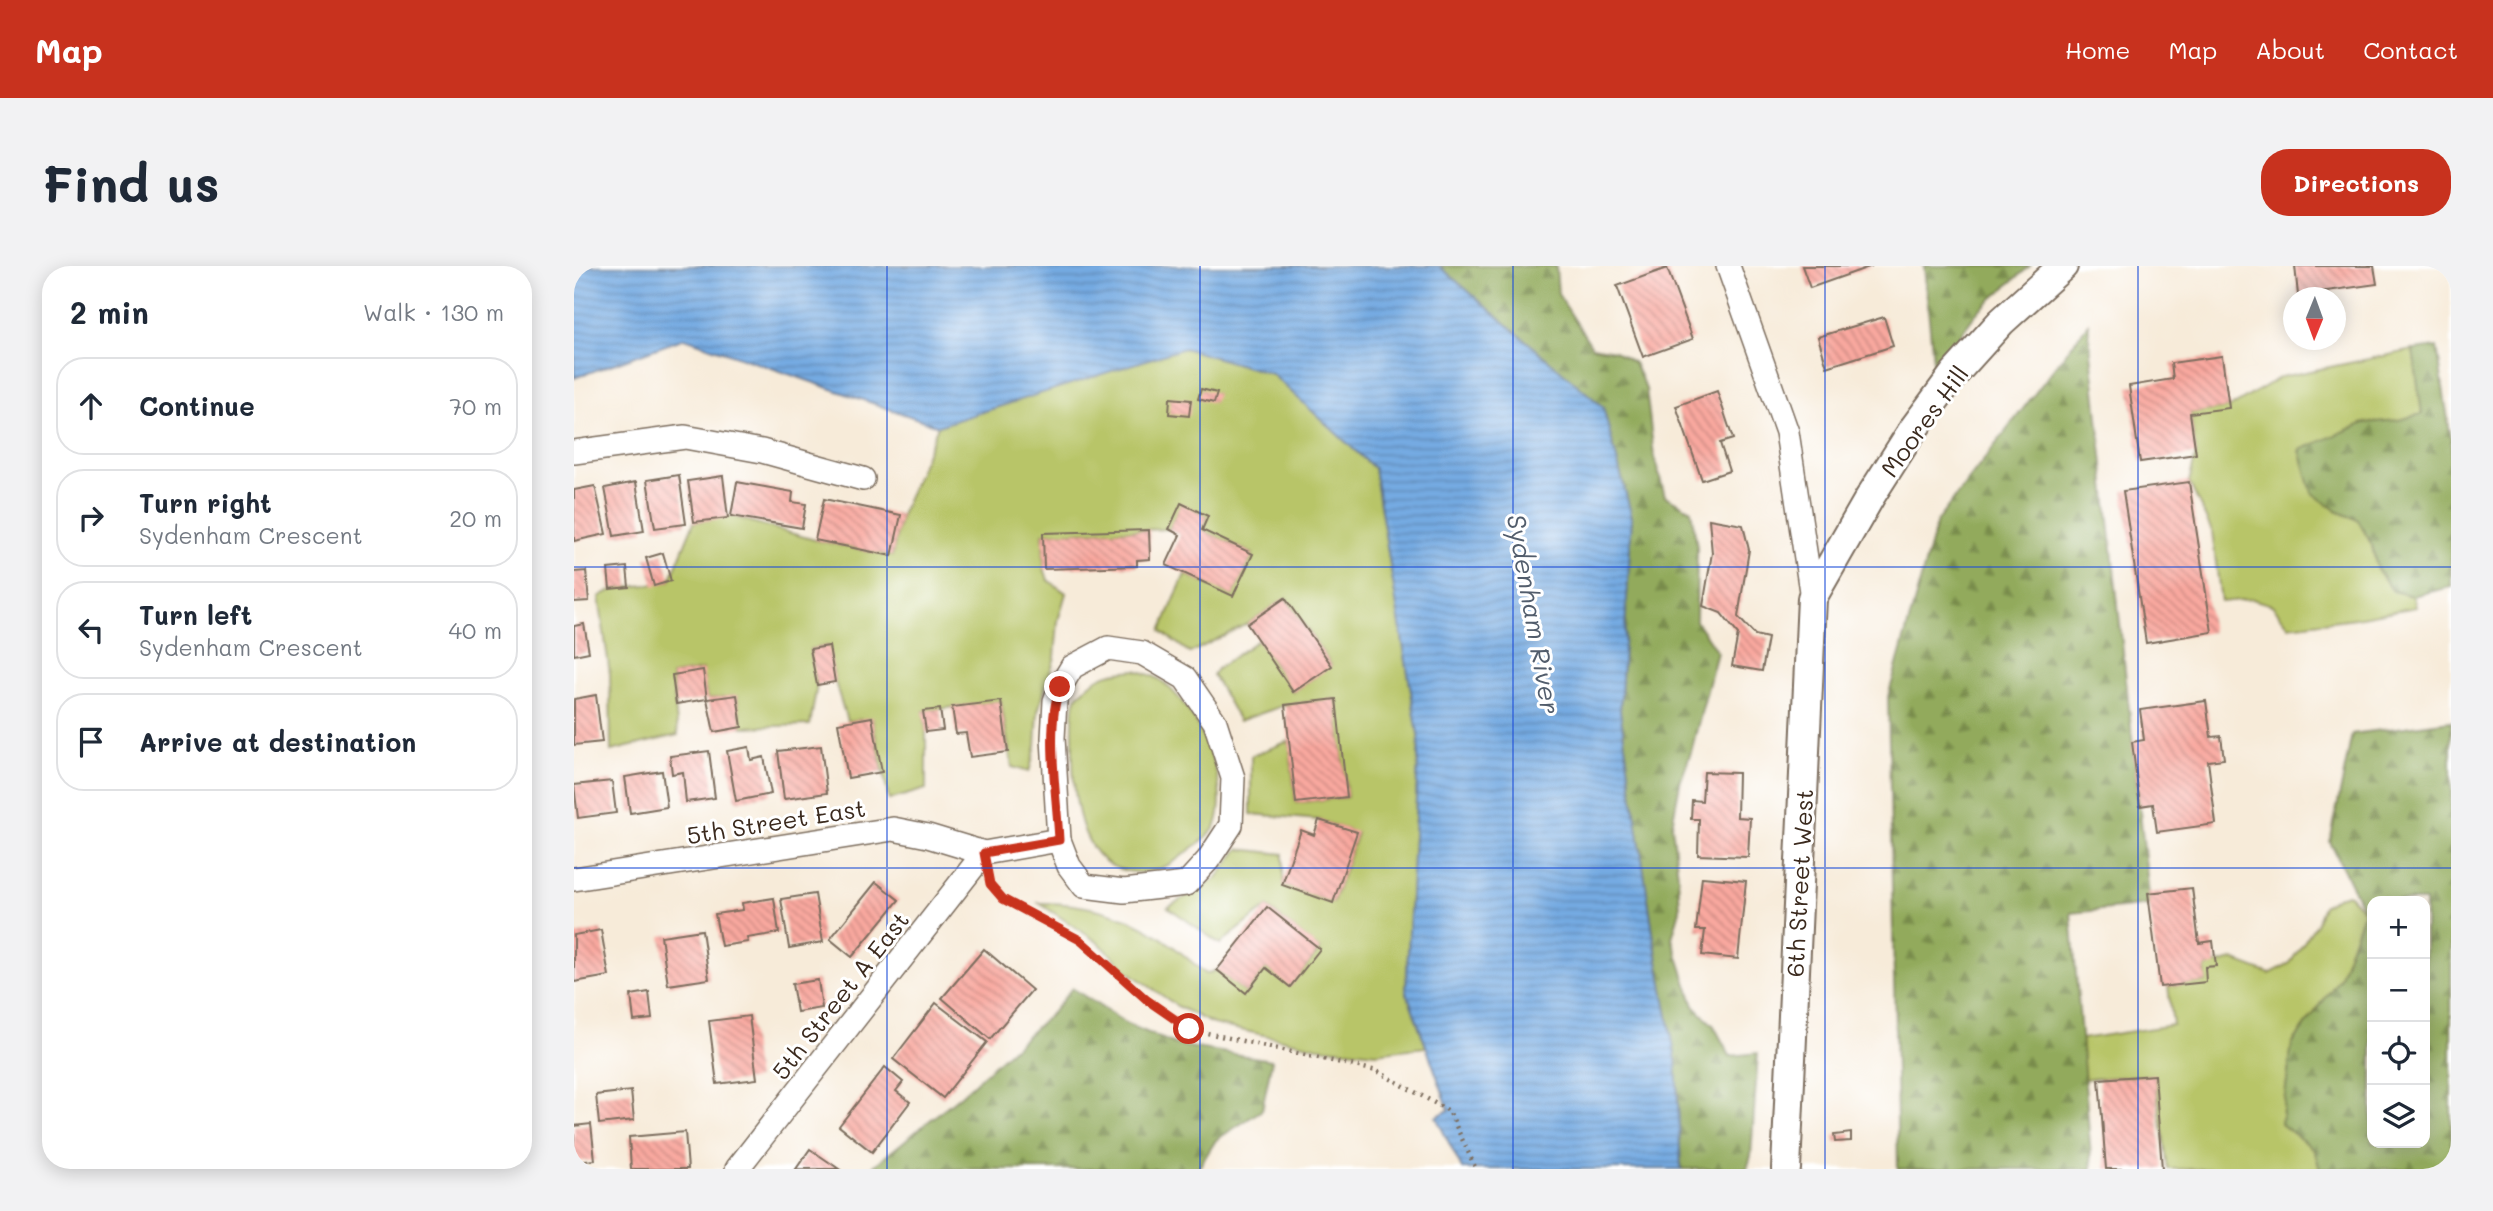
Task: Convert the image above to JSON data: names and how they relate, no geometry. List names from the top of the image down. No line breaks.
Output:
{"streets":{"street":["Moores Hill","5th Street East","6th Street West","5th Street A East"]},"crossings":[["Moores Hill","6th Street West"],["5th Street East","5th Street A East"]],"water":["Sydenham River"],"north":"bottom","page":{"header":"Map","nav":["Home","Map","About","Contact"],"buttons":"Directions","title":"Find us","heading":["2 min","Walk · 130 m"],"list":[["Continue","70 m"],["Turn right","Sydenham Crescent","20 m"],["Turn left","Sydenham Crescent","40 m"],"Arrive at destination"],"map_buttons":["+","−"]}}
